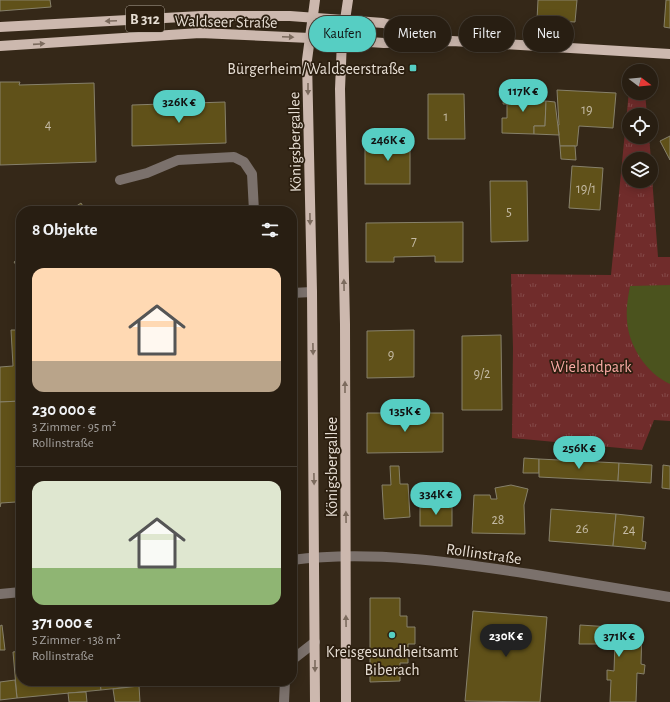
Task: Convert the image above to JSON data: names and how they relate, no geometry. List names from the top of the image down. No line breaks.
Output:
{"streets":{"main road":["B 312","Waldseer Straße","Königsbergallee"],"street":["Rollinstraße"]},"crossings":[["Königsbergallee","Rollinstraße"]],"parks":["Wielandpark"],"places":{"transit":["Bürgerheim/Waldseerstraße"],"other":["Kreisgesundheitsamt Biberach"]},"house_numbers":["19","1","4","19/1","5","7","9","9/2","28","26","24"],"north":"right","page":{"chip":["Kaufen","Mieten","Filter","Neu"],"price":["117K €","326K €","246K €","135K €","256K €","334K €","230K €","371K €"],"heading":"8 Objekte","list":[{"name":"230 000 €","note":"3 Zimmer · 95 m² · Rollinstraße"},{"name":"371 000 €","note":"5 Zimmer · 138 m² · Rollinstraße"}]}}
